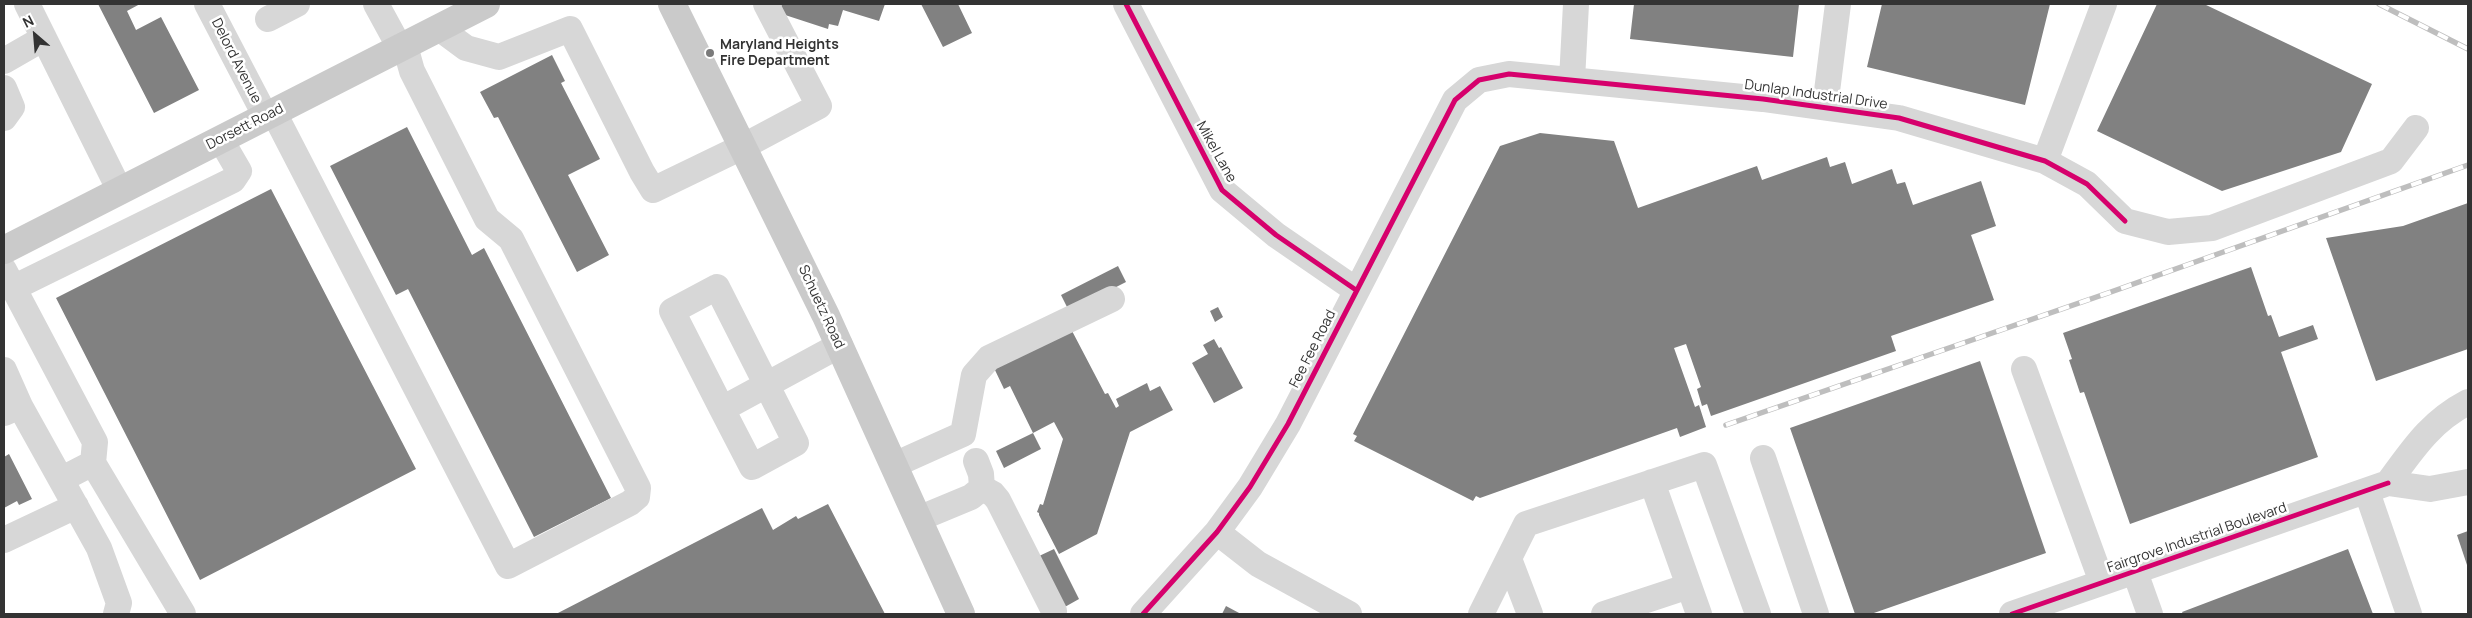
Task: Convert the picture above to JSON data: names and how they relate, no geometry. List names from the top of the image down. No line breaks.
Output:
{"streets":{"main road":["Dorsett Road","Schuetz Road"],"street":["Delord Avenue","Dunlap Industrial Drive","Mikel Lane","Fee Fee Road","Fairgrove Industrial Boulevard"]},"crossings":[["Delord Avenue","Dorsett Road"],["Dunlap Industrial Drive","Fee Fee Road"],["Mikel Lane","Fee Fee Road"]],"places":["Maryland Heights Fire Department"],"north":"top left"}
